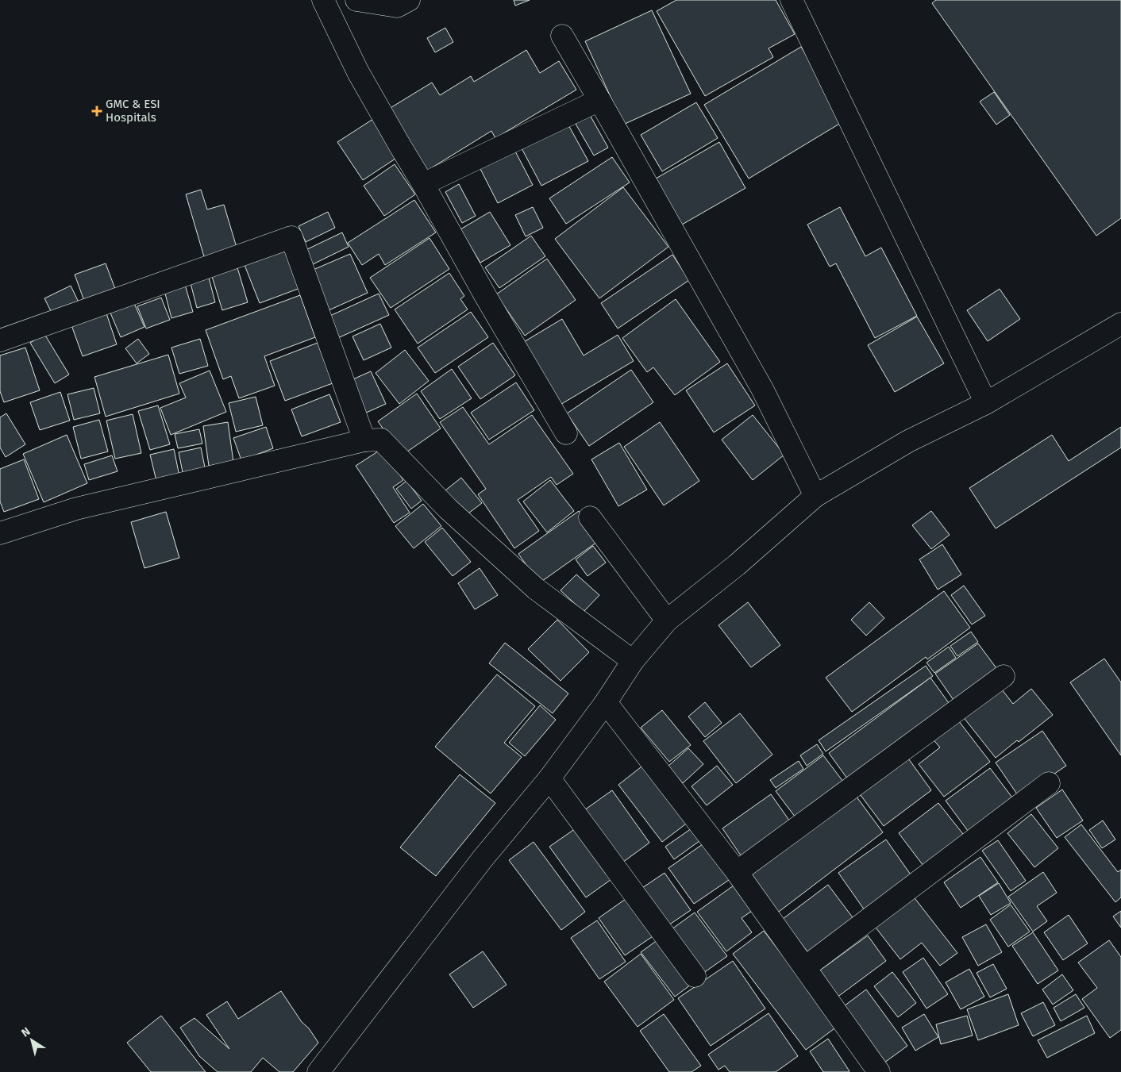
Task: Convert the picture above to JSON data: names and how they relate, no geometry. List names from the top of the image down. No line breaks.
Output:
{"places":{"health":["GMC & ESI Hospitals"]},"north":"top left"}
